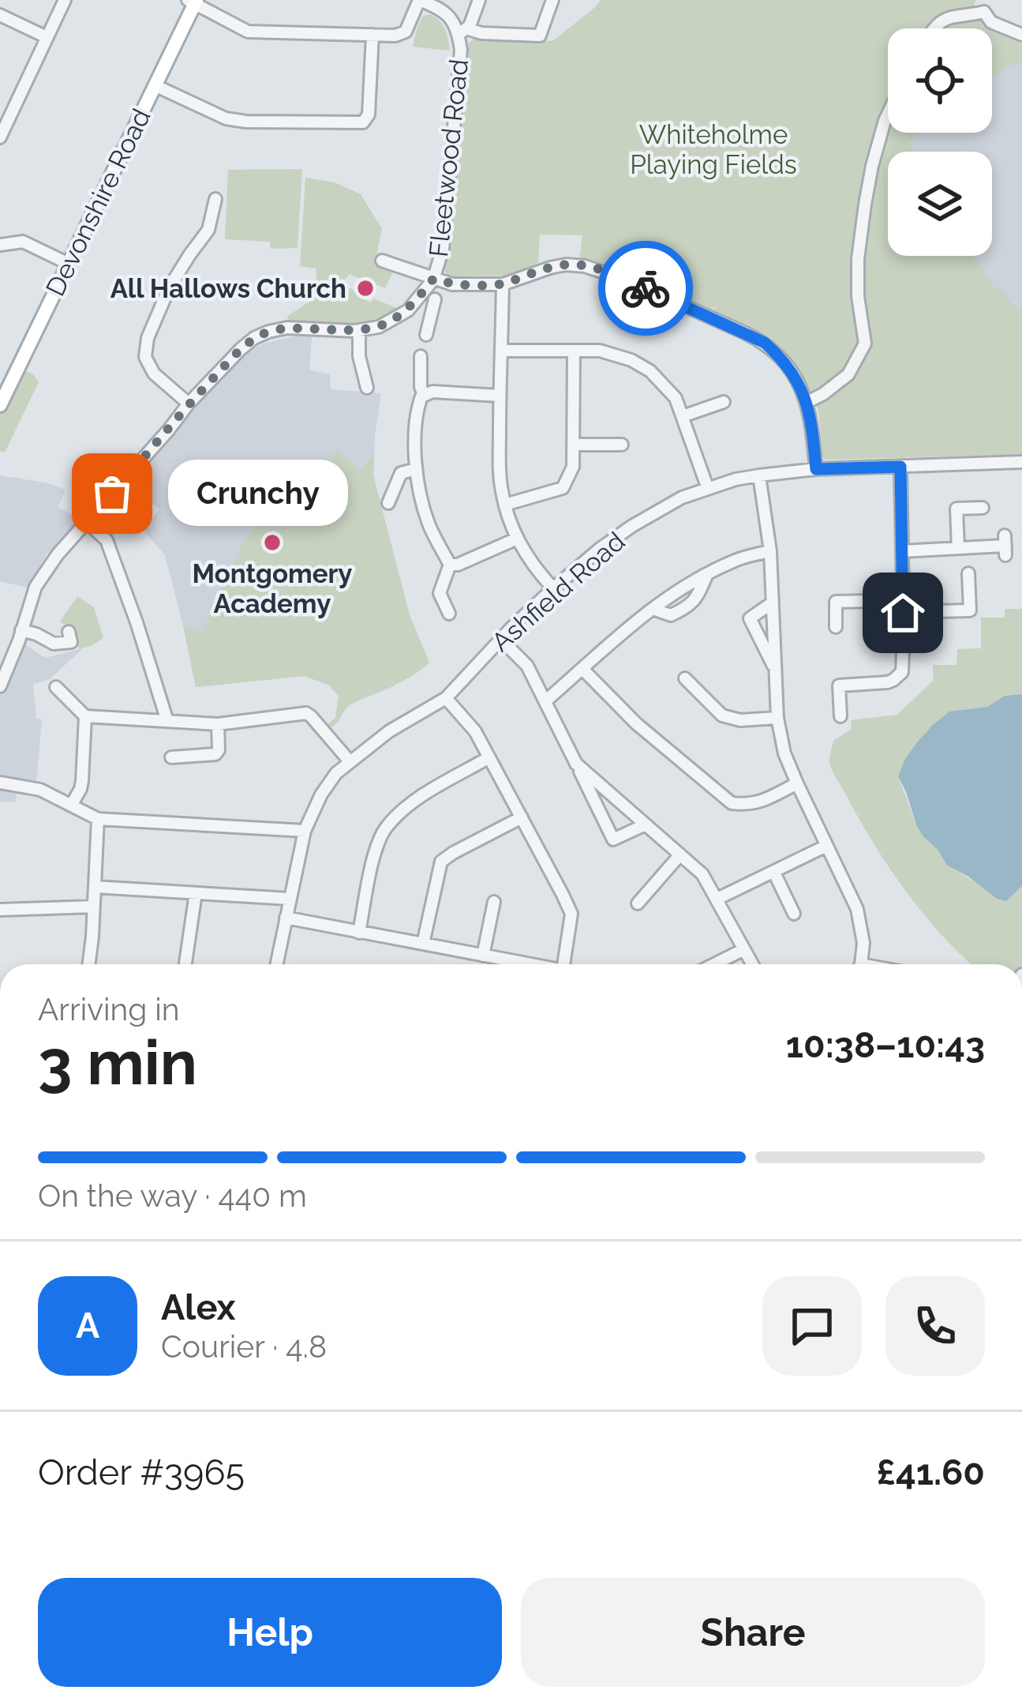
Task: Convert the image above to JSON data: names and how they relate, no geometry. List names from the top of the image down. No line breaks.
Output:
{"streets":{"main road":["Devonshire Road"],"street":["Fleetwood Road","Ashfield Road"]},"parks":["Whiteholme Playing Fields"],"places":["All Hallows Church","Crunchy","Montgomery Academy"],"page":{"bubble":"Crunchy","heading":["3 min","Arriving in","10:38–10:43"],"panel":["Alex","Courier · 4.8","Order #3965","£41.60"],"bar":"On the way · 440 m","round":"A","buttons":["Help","Share"]}}
